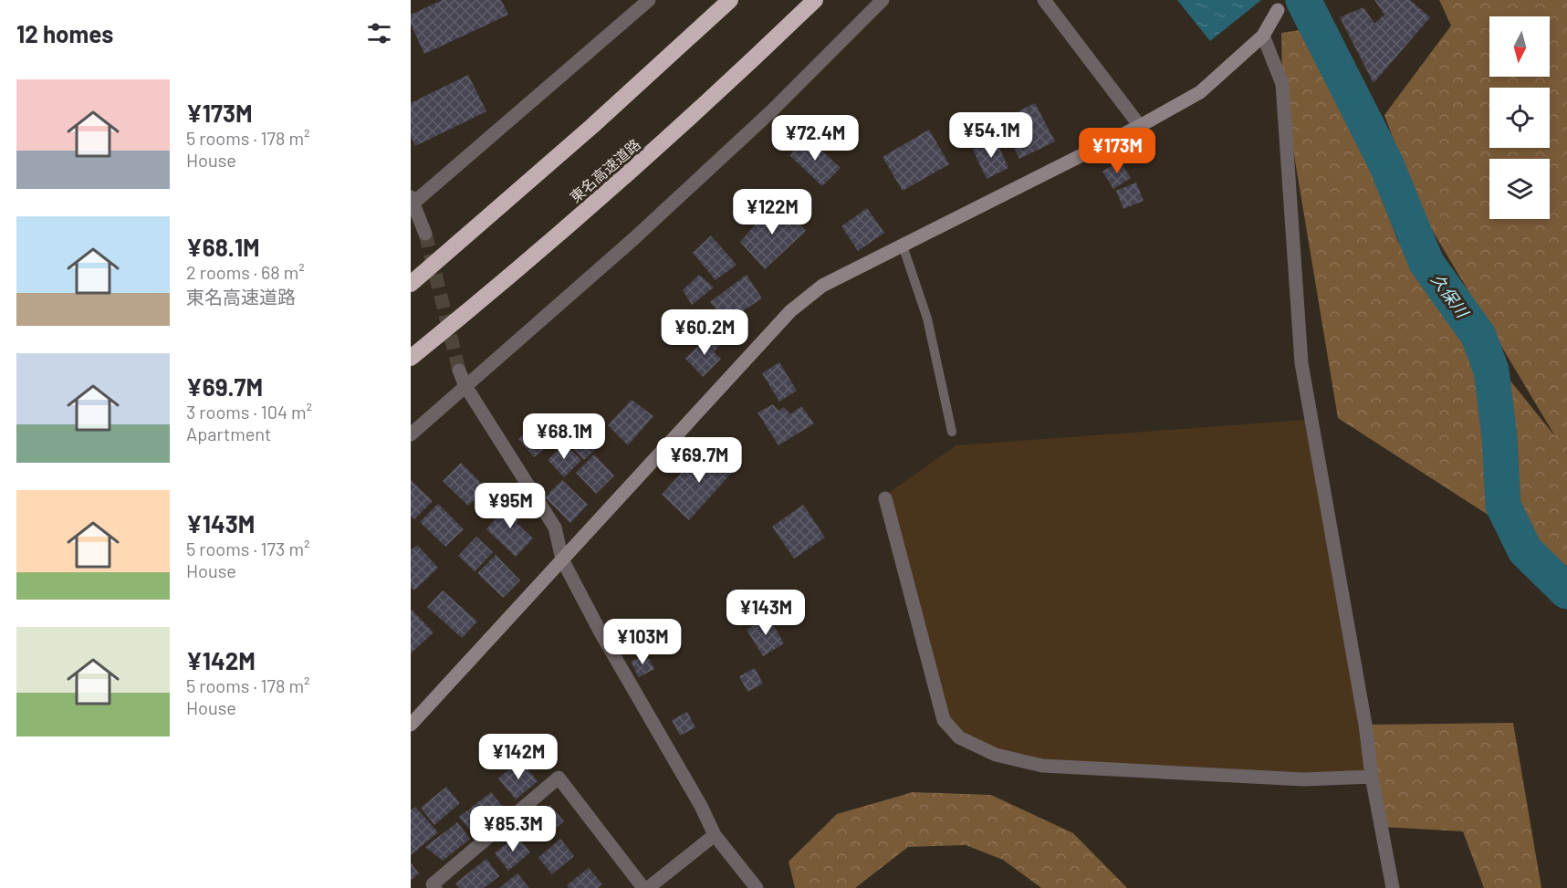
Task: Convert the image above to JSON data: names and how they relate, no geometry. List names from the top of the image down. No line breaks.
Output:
{"streets":{"highway":["東名高速道路"]},"water":["久保川"],"north":"bottom","page":{"heading":"12 homes","list":[{"name":"¥173M","note":"5 rooms · 178 m² · House"},{"name":"¥68.1M","note":"2 rooms · 68 m² · 東名高速道路"},{"name":"¥69.7M","note":"3 rooms · 104 m² · Apartment"},{"name":"¥143M","note":"5 rooms · 173 m² · House"},{"name":"¥142M","note":"5 rooms · 178 m² · House"}],"price":["¥54.1M","¥72.4M","¥173M","¥122M","¥60.2M","¥68.1M","¥69.7M","¥95M","¥143M","¥103M","¥142M","¥85.3M"]}}
